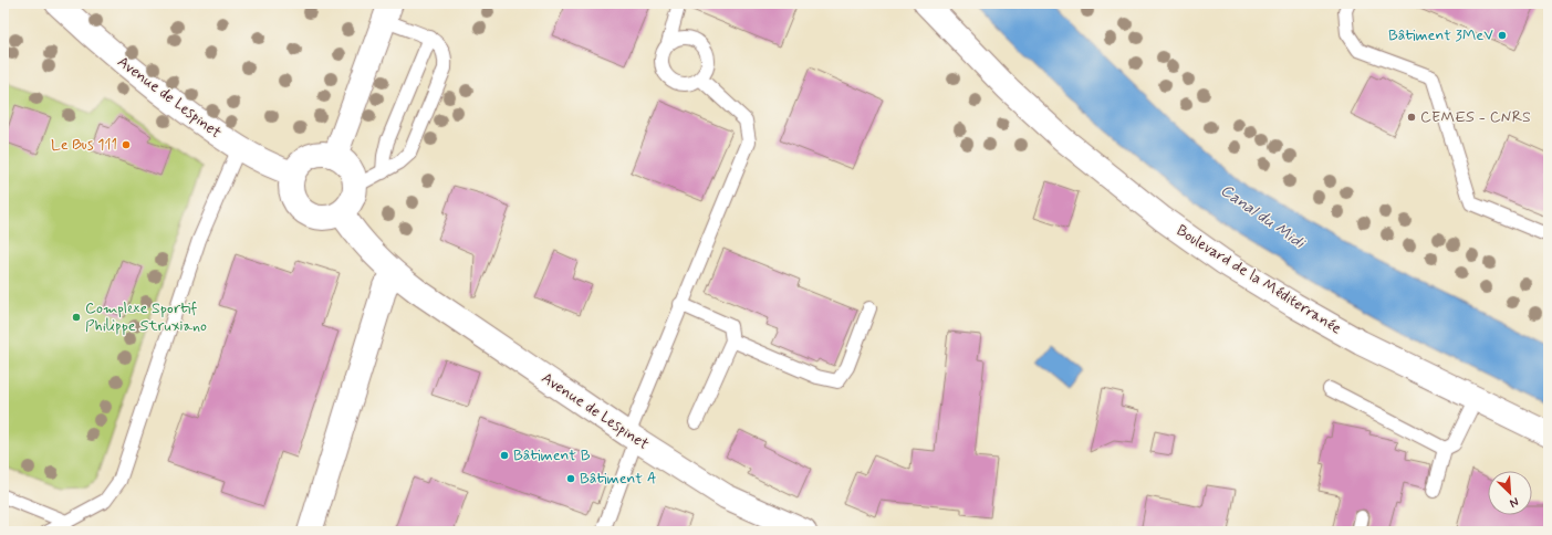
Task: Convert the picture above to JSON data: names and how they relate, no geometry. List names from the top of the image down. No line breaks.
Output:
{"streets":{"street":["Avenue de Lespinet","Boulevard de la Méditerranée"]},"water":["Canal du Midi"],"places":["Bâtiment 3MeV","CEMES - CNRS","Le Bus 111","Complexe Sportif Philippe Struxiano","Bâtiment B","Bâtiment A"],"north":"bottom right"}
